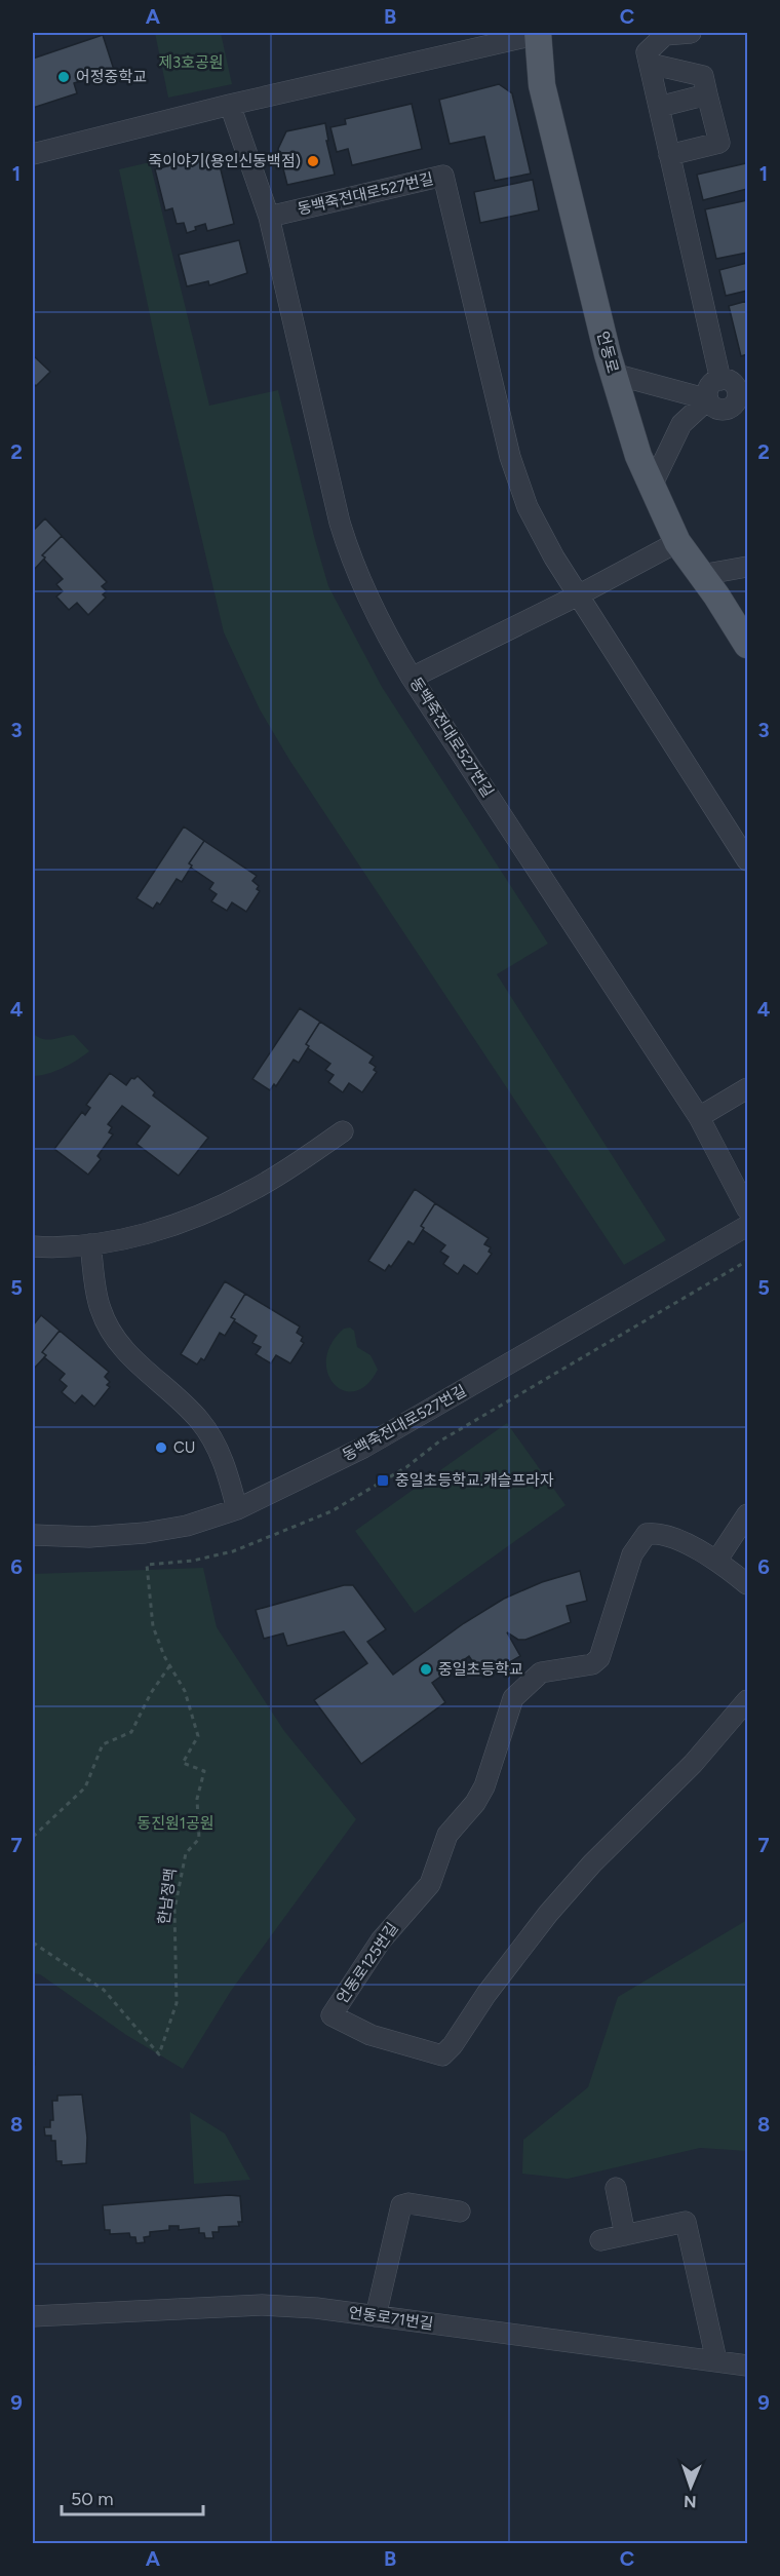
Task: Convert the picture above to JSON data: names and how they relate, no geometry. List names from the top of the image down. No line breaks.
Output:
{"streets":{"main road":["언동로"],"street":["동백죽전대로527번길","언동로125번길","언동로71번길"],"path":["한남정맥"]},"parks":["제3호공원","동진원1공원"],"places":{"other":["어정중학교","죽이야기(용인신동백점)","CU","중일초등학교"],"transit":["중일초등학교.캐슬프라자"]},"scale_bar":"50 m","north":"bottom","grid":{"columns":["A","B","C"],"rows":["1","2","3","4","5","6","7","8","9"]}}
